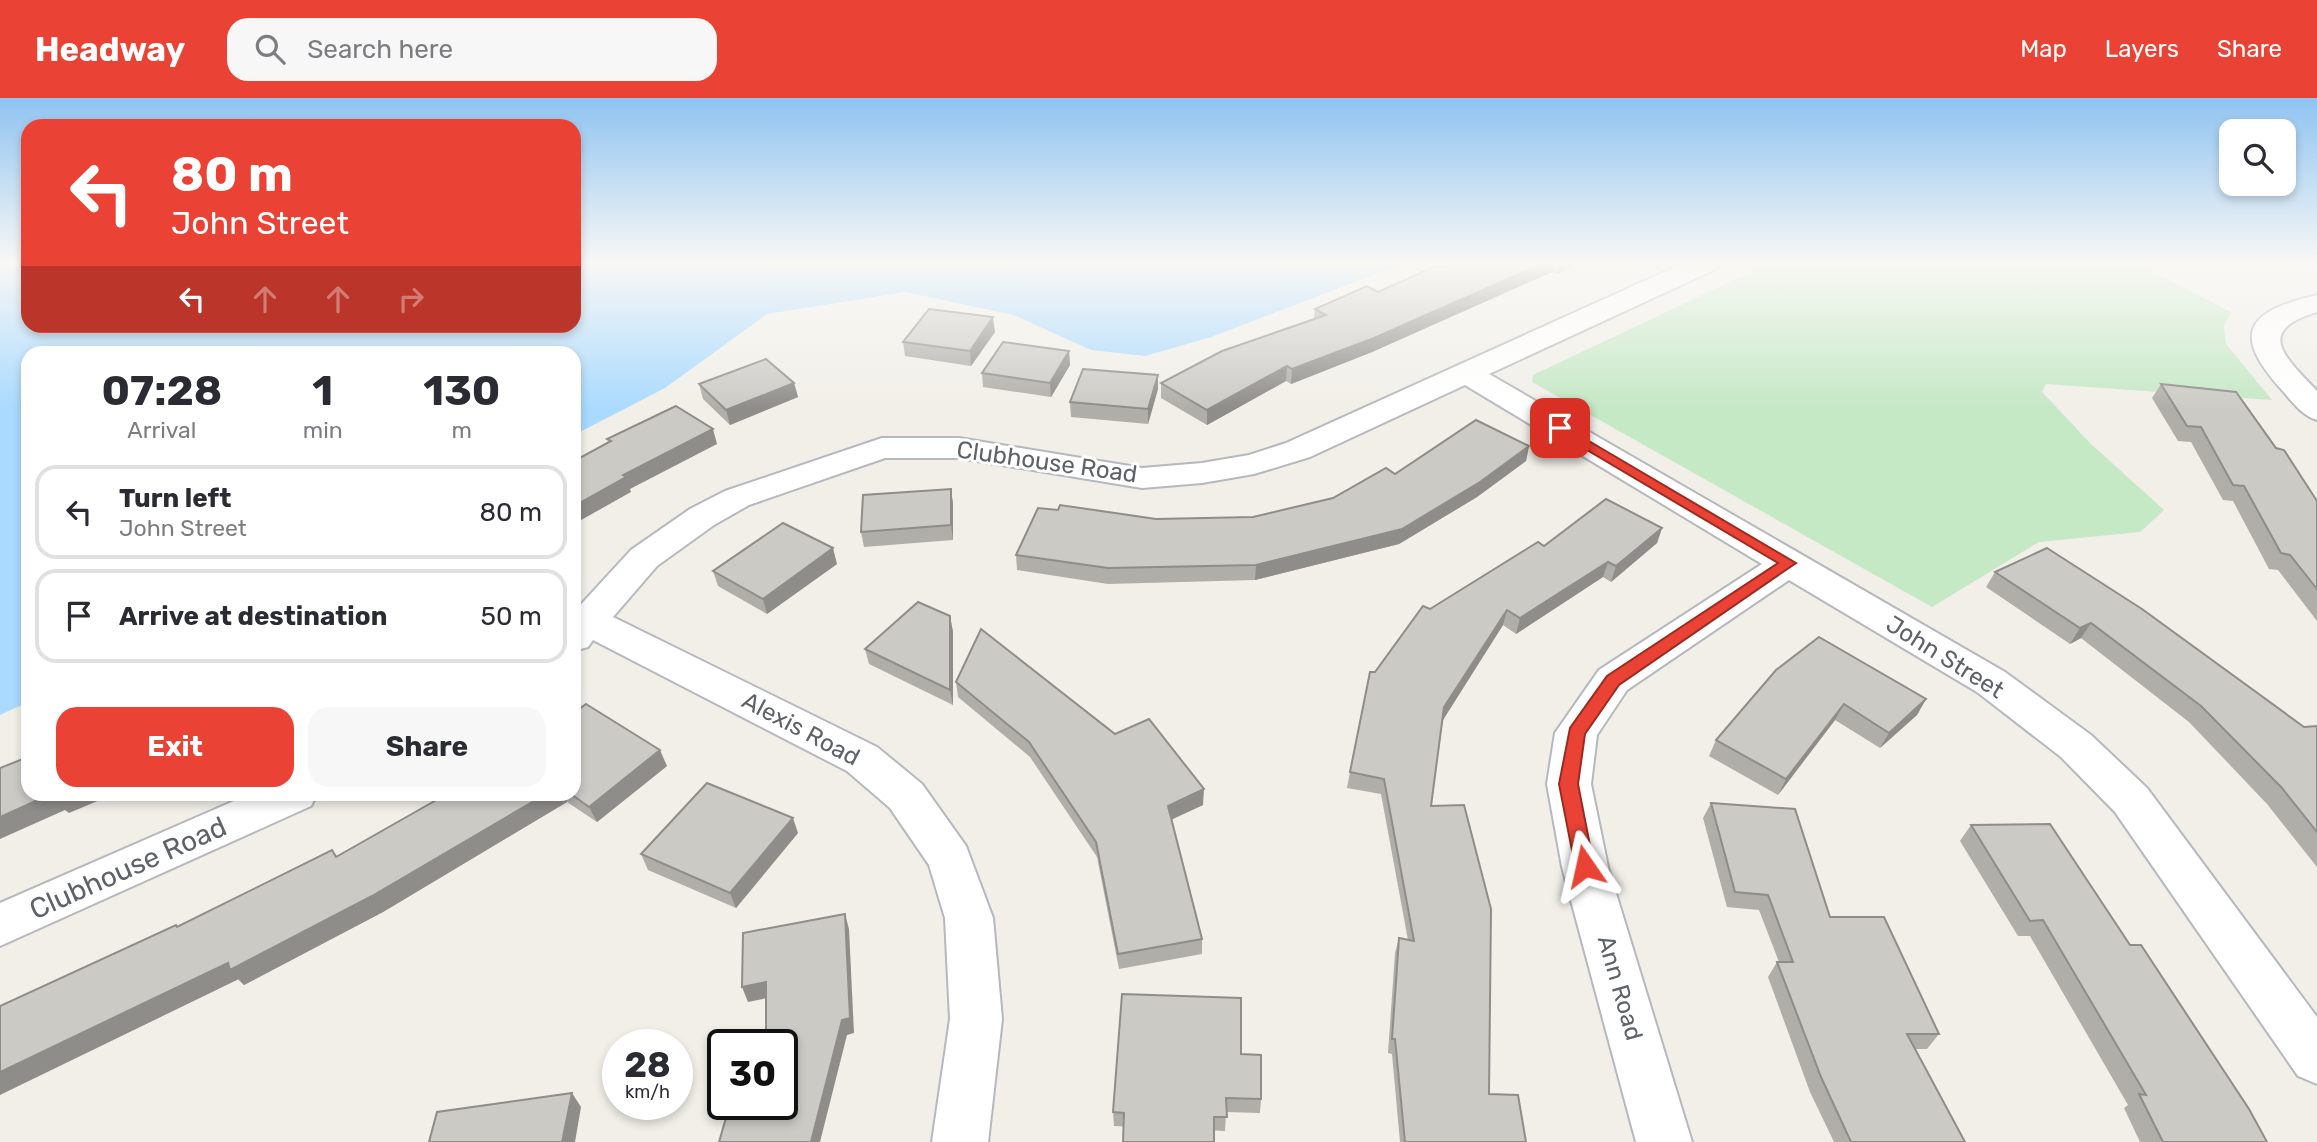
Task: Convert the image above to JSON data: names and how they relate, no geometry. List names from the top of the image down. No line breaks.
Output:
{"streets":{"street":["Clubhouse Road","John Street","Alexis Road","Ann Road"]},"crossings":[["Clubhouse Road","John Street"],["Clubhouse Road","Alexis Road"],["John Street","Ann Road"]],"page":{"header":"Headway","search":"Search here","nav":["Map","Layers","Share"],"turn":["80 m","John Street"],"eta":["07:28","Arrival","1","min","130","m"],"list":[{"name":"Turn left","note":"John Street","value":"80 m"},{"name":"Arrive at destination","value":"50 m"}],"buttons":["Exit","Share"],"speed":"28 km/h","limit":"30"}}
